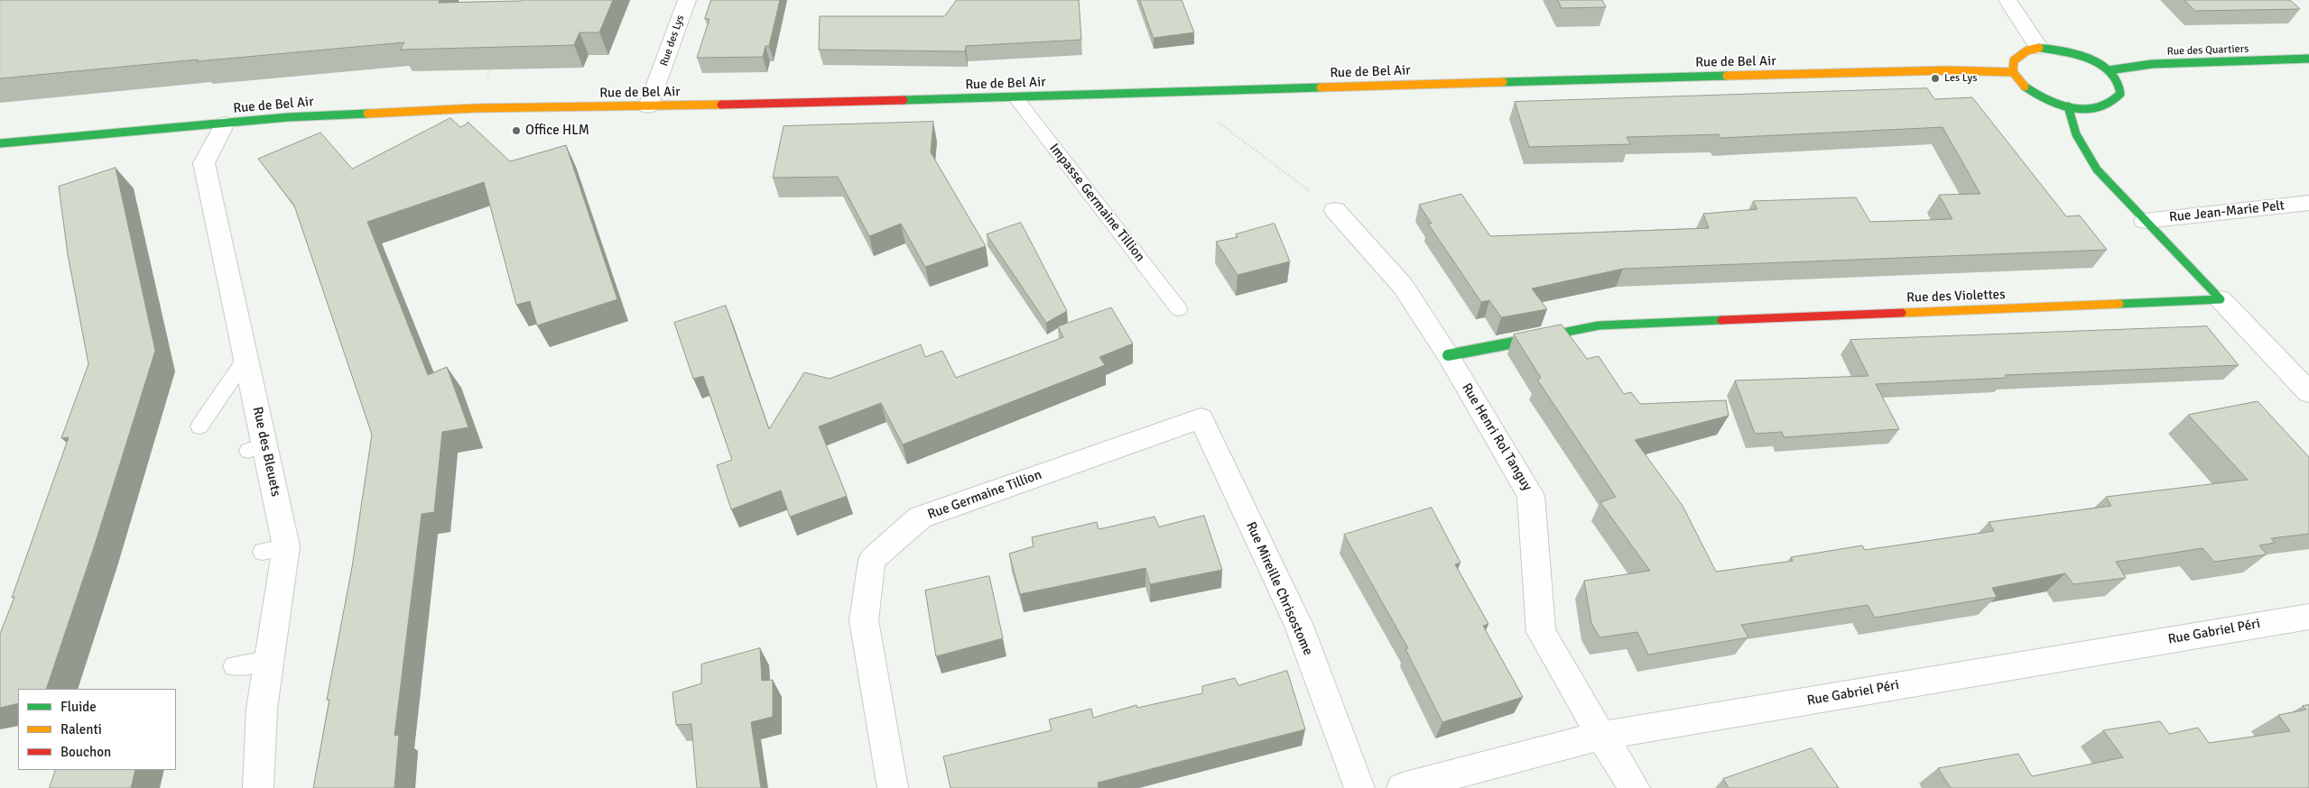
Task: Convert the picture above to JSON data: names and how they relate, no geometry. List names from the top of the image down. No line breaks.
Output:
{"streets":{"main road":["Rue des Quartiers","Rue de Bel Air","Rue des Violettes"],"street":["Rue des Lys","Rue Jean-Marie Pelt","Rue Henri Rol Tanguy","Rue des Bleuets","Rue Germaine Tillion","Rue Mireille Chrisostome","Rue Gabriel Péri"],"lane":["Impasse Germaine Tillion"]},"crossings":[["Rue des Lys","Rue de Bel Air"],["Rue de Bel Air","Impasse Germaine Tillion"],["Rue de Bel Air","Rue des Bleuets"],["Rue des Violettes","Rue Henri Rol Tanguy"],["Rue Henri Rol Tanguy","Rue Gabriel Péri"],["Rue Germaine Tillion","Rue Mireille Chrisostome"]],"places":["Les Lys","Office HLM"],"legend":["Fluide","Ralenti","Bouchon"]}
